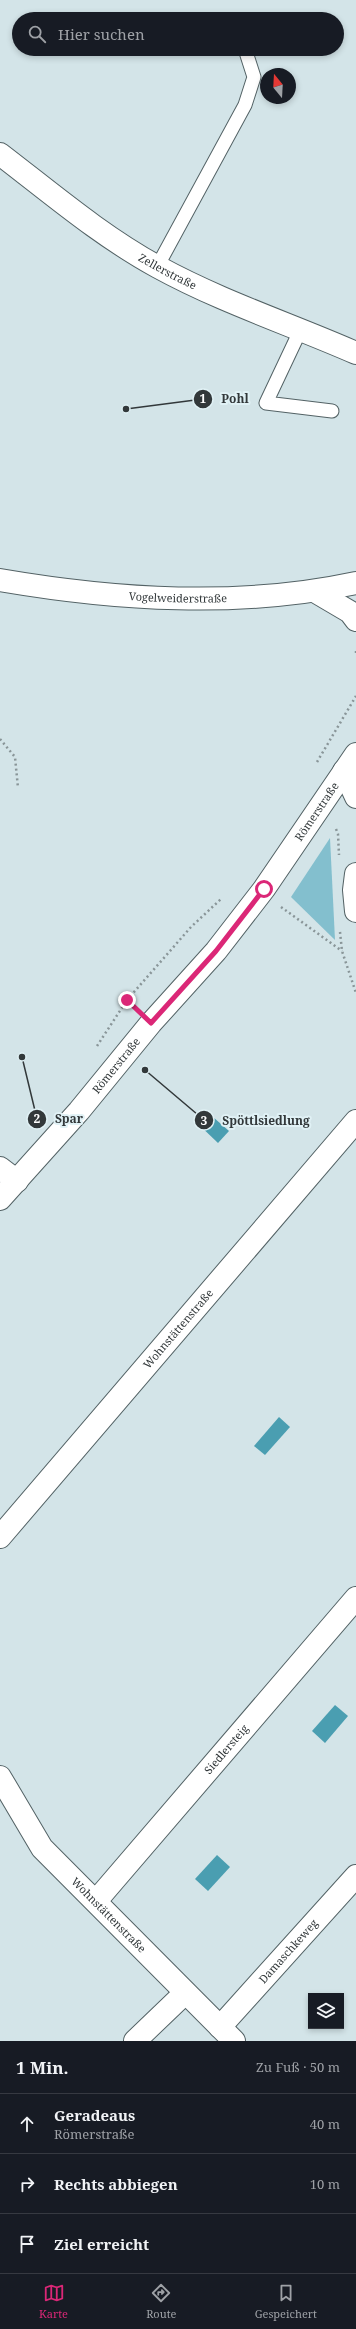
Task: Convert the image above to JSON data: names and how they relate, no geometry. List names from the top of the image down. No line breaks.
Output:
{"streets":{"street":["Zellerstraße","Vogelweiderstraße","Römerstraße","Wohnstättenstraße","Siedlersteig","Damaschkeweg"]},"crossings":[["Wohnstättenstraße","Siedlersteig"],["Wohnstättenstraße","Damaschkeweg"]],"places":["Pohl","Spar","Spöttlsiedlung"],"north":"top","page":{"search":"Hier suchen","heading":["1 Min.","Zu Fuß · 50 m"],"list":[["Geradeaus","Römerstraße","40 m"],["Rechts abbiegen","10 m"],"Ziel erreicht"],"nav":["Karte","Route","Gespeichert"]}}
